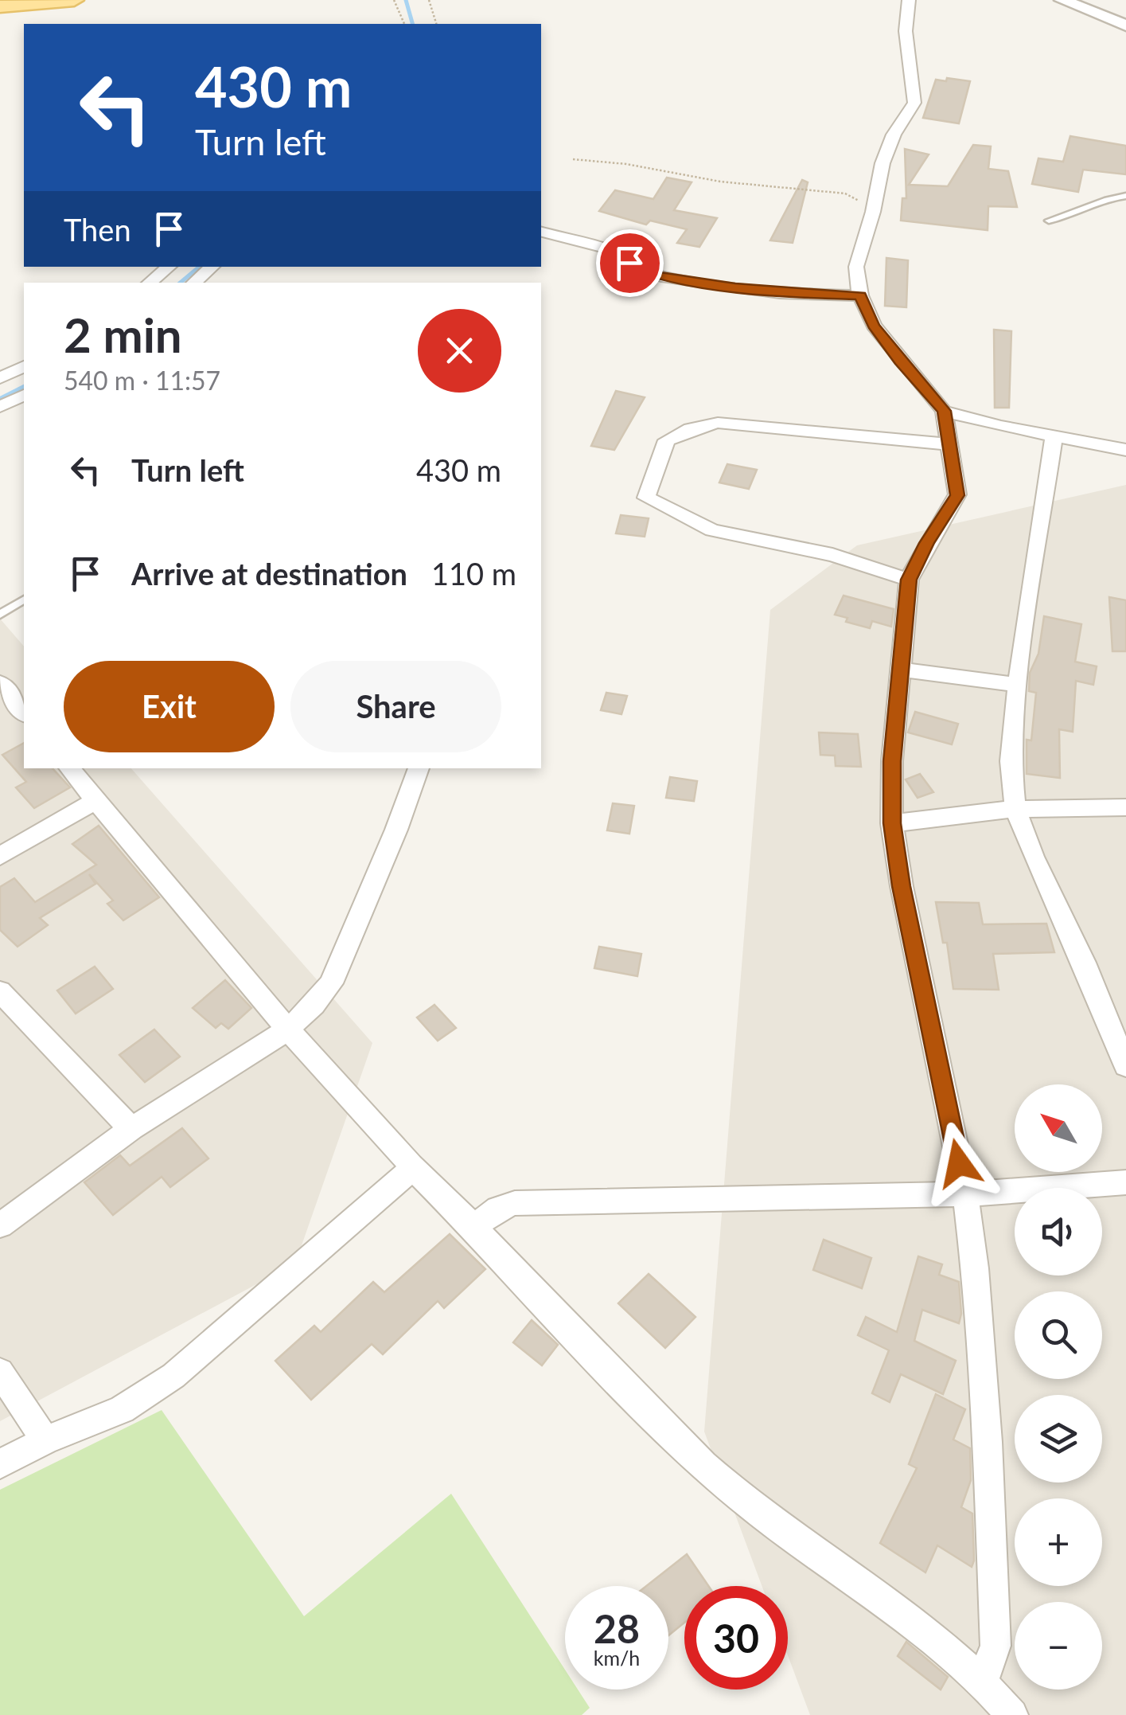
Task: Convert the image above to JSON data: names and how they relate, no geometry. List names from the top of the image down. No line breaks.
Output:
{"north":"top left","page":{"turn":["430 m","Turn left"],"then":"Then","heading":["2 min","540 m · 11:57"],"list":[{"name":"Turn left","value":"430 m"},{"name":"Arrive at destination","value":"110 m"}],"buttons":["Exit","Share"],"map_buttons":["+","−"],"speed":"28 km/h","limit":"30"}}
